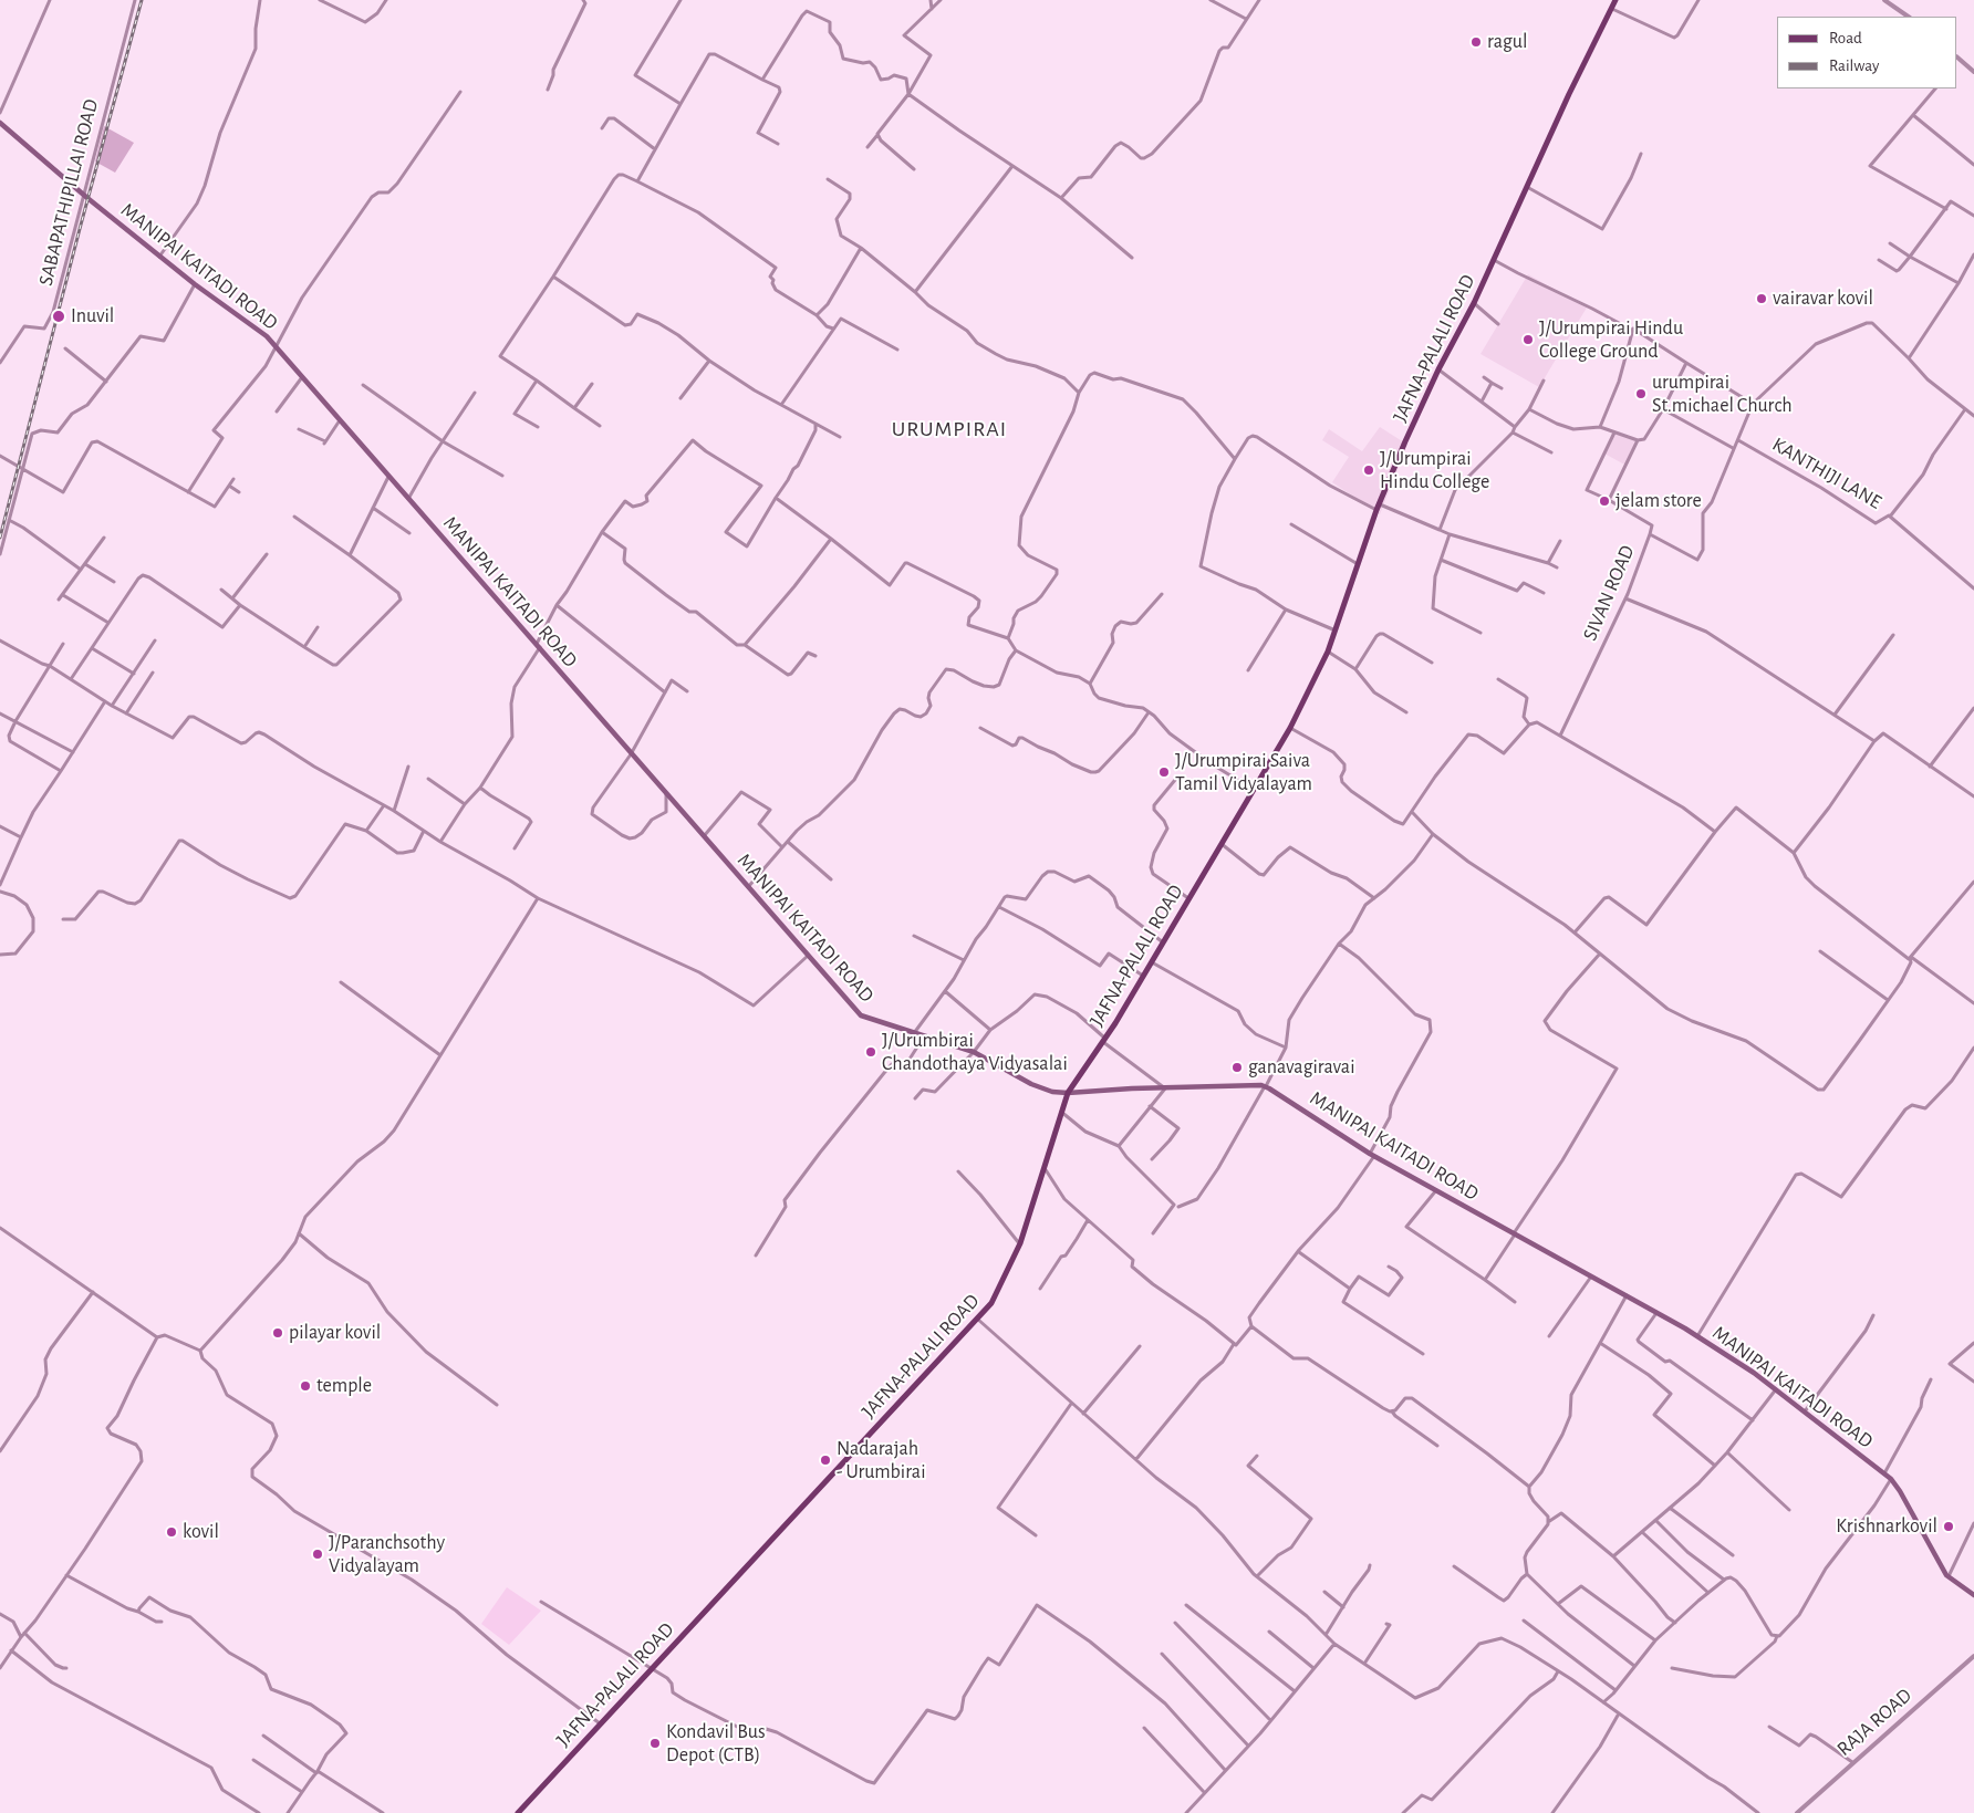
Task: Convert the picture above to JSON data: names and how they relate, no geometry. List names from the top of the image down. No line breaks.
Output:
{"streets":{"main road":["MANIPAI KAITADI ROAD","JAFNA-PALALI ROAD"],"street":["SABAPATHIPILLAI ROAD","KANTHIJI LANE","SIVAN ROAD","RAJA ROAD"]},"crossings":[["SABAPATHIPILLAI ROAD","MANIPAI KAITADI ROAD"],["MANIPAI KAITADI ROAD","JAFNA-PALALI ROAD"],["KANTHIJI LANE","SIVAN ROAD"]],"districts":["URUMPIRAI"],"places":["ragul","vairavar kovil","Inuvil","J/Urumpirai Hindu College Ground","urumpirai St.michael Church","J/Urumpirai Hindu College","jelam store","J/Urumpirai Saiva Tamil Vidyalayam","J/Urumbirai Chandothaya Vidyasalai","ganavagiravai","pilayar kovil","temple","Nadarajah - Urumbirai","Krishnarkovil","kovil","J/Paranchsothy Vidyalayam","Kondavil Bus Depot (CTB)"],"legend":["Road","Railway"]}
